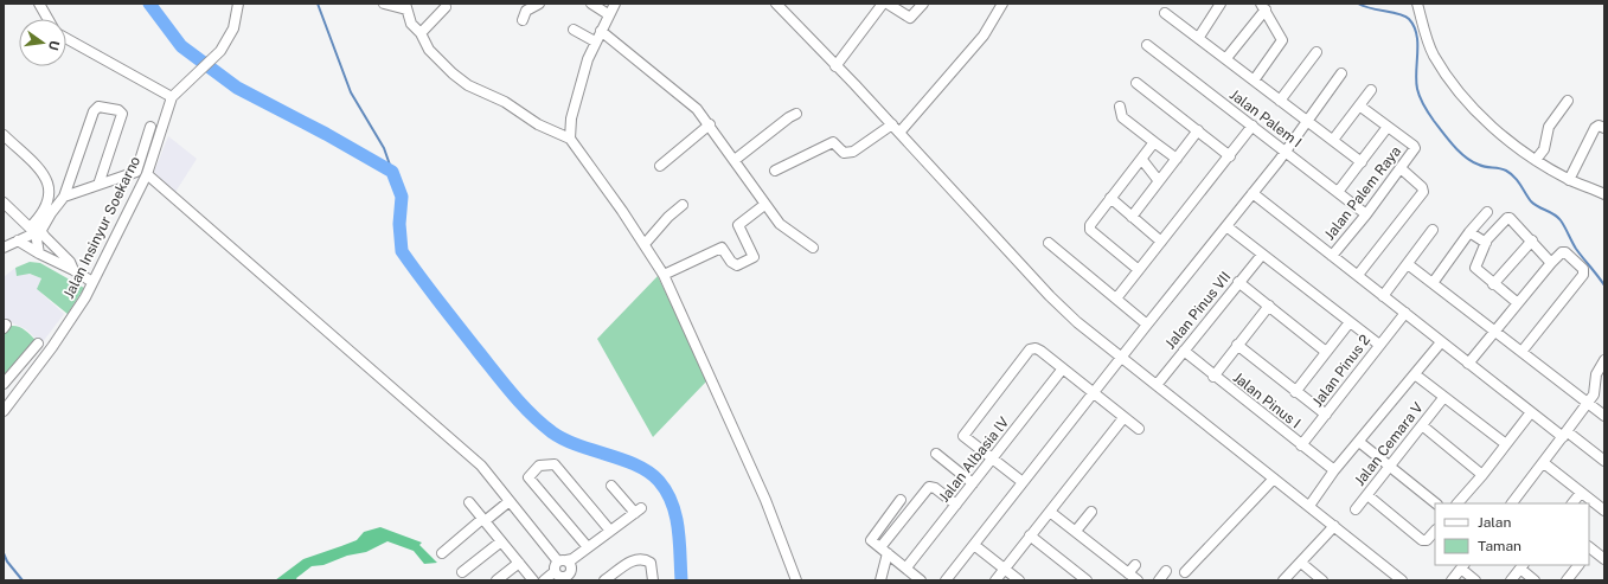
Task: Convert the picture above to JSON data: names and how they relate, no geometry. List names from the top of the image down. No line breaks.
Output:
{"streets":{"street":["Jalan Palem I","Jalan Palem Raya","Jalan Insinyur Soekarno","Jalan Pinus VII","Jalan Pinus 2","Jalan Pinus I","Jalan Cemara V","Jalan Albasia lV"]},"crossings":[["Jalan Palem I","Jalan Palem Raya"],["Jalan Pinus VII","Jalan Pinus I"],["Jalan Pinus 2","Jalan Pinus I"]],"legend":["Jalan","Taman"],"north":"right"}
